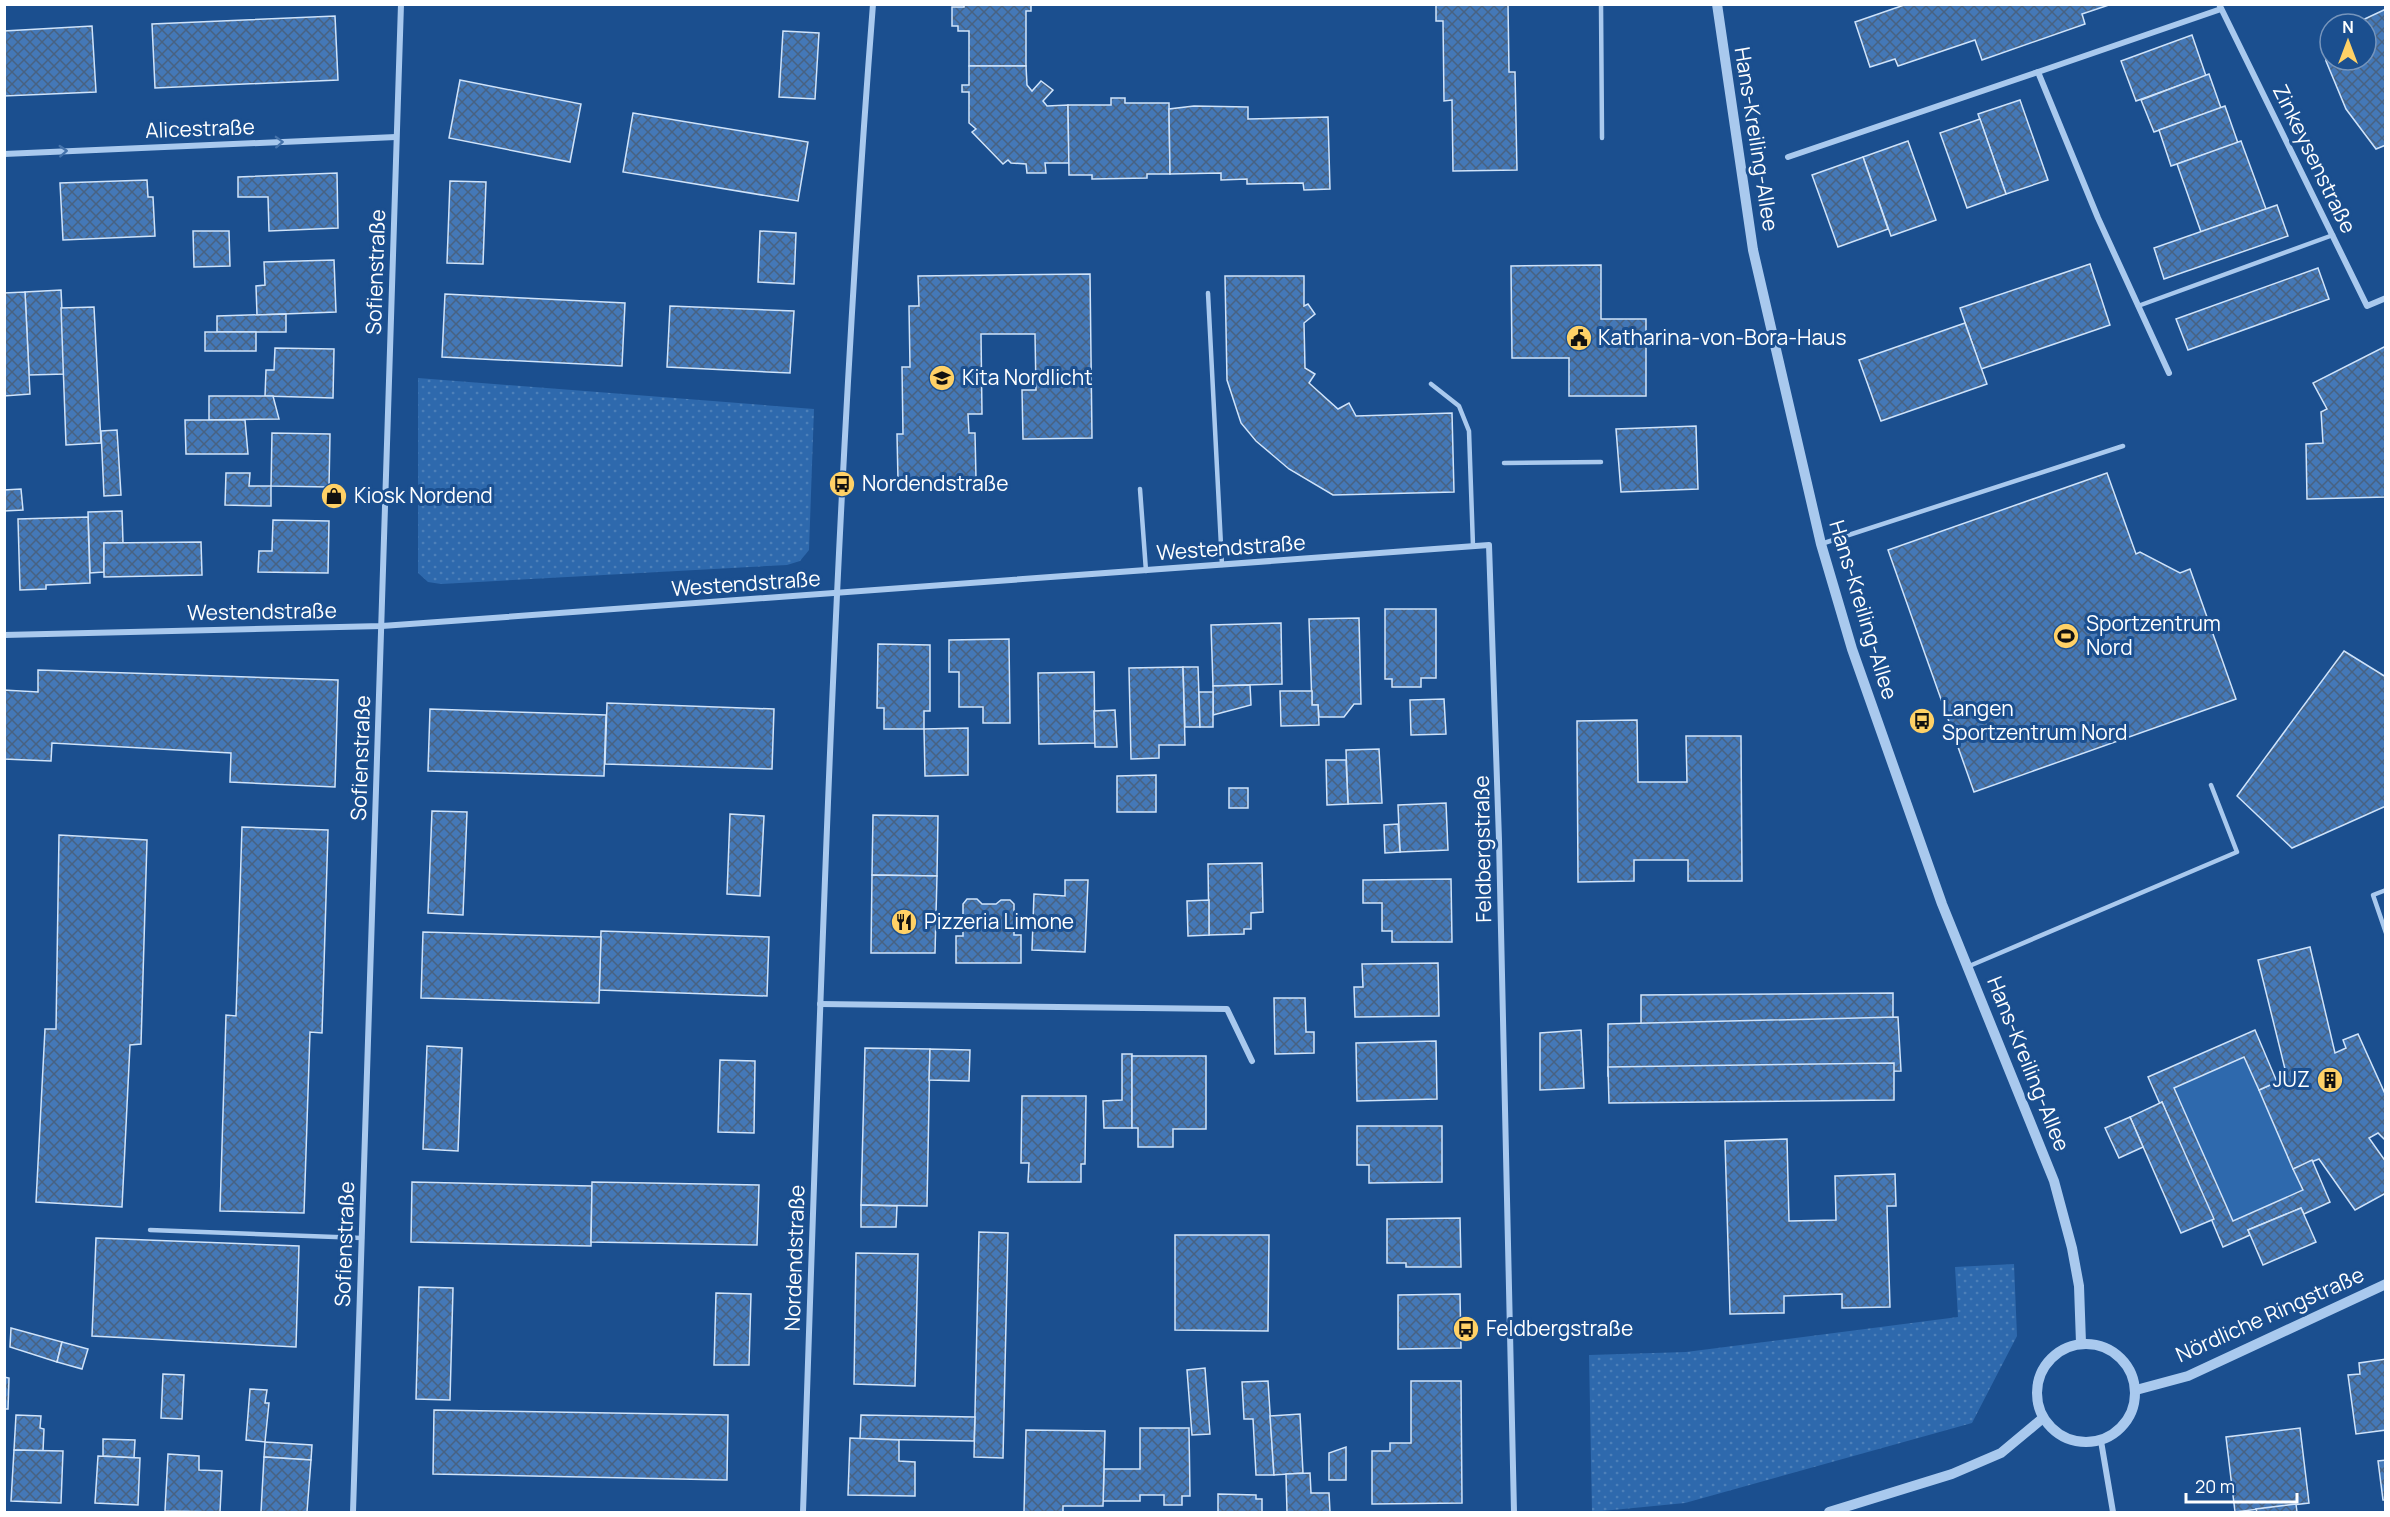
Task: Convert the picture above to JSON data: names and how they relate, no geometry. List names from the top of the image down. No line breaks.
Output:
{"streets":{"street":["Alicestraße","Hans-Kreiling-Allee","Zinkeysenstraße","Sofienstraße","Westendstraße","Feldbergstraße","Nordendstraße","Nördliche Ringstraße"]},"crossings":[["Alicestraße","Sofienstraße"],["Hans-Kreiling-Allee","Nördliche Ringstraße"],["Sofienstraße","Westendstraße"],["Westendstraße","Feldbergstraße"],["Westendstraße","Nordendstraße"]],"one_way":["Alicestraße"],"places":{"public building":["Katharina-von-Bora-Haus"],"school or university":["Kita Nordlicht"],"bus stop":["Nordendstraße","Langen Sportzentrum Nord","Feldbergstraße"],"shop":["Kiosk Nordend"],"sports":["Sportzentrum Nord"],"restaurant":["Pizzeria Limone"],"building":["JUZ"]},"scale_bar":"20 m","north":"top"}
